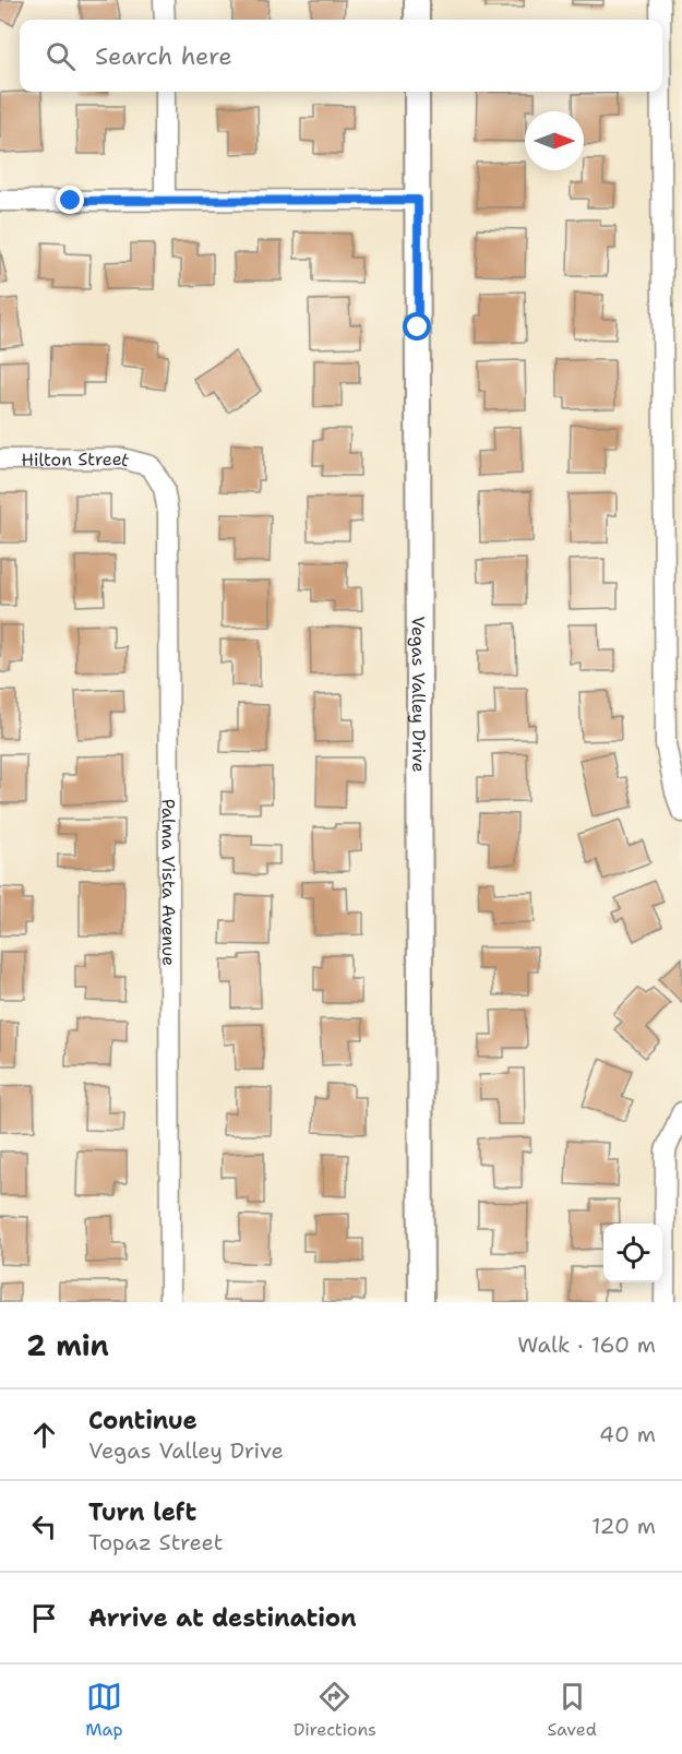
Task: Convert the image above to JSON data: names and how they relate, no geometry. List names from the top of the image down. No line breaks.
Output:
{"streets":{"street":["Hilton Street","Vegas Valley Drive","Palma Vista Avenue"]},"crossings":[["Hilton Street","Palma Vista Avenue"]],"north":"right","page":{"search":"Search here","heading":["2 min","Walk · 160 m"],"list":[["Continue","Vegas Valley Drive","40 m"],["Turn left","Topaz Street","120 m"],"Arrive at destination"],"nav":["Map","Directions","Saved"]}}
